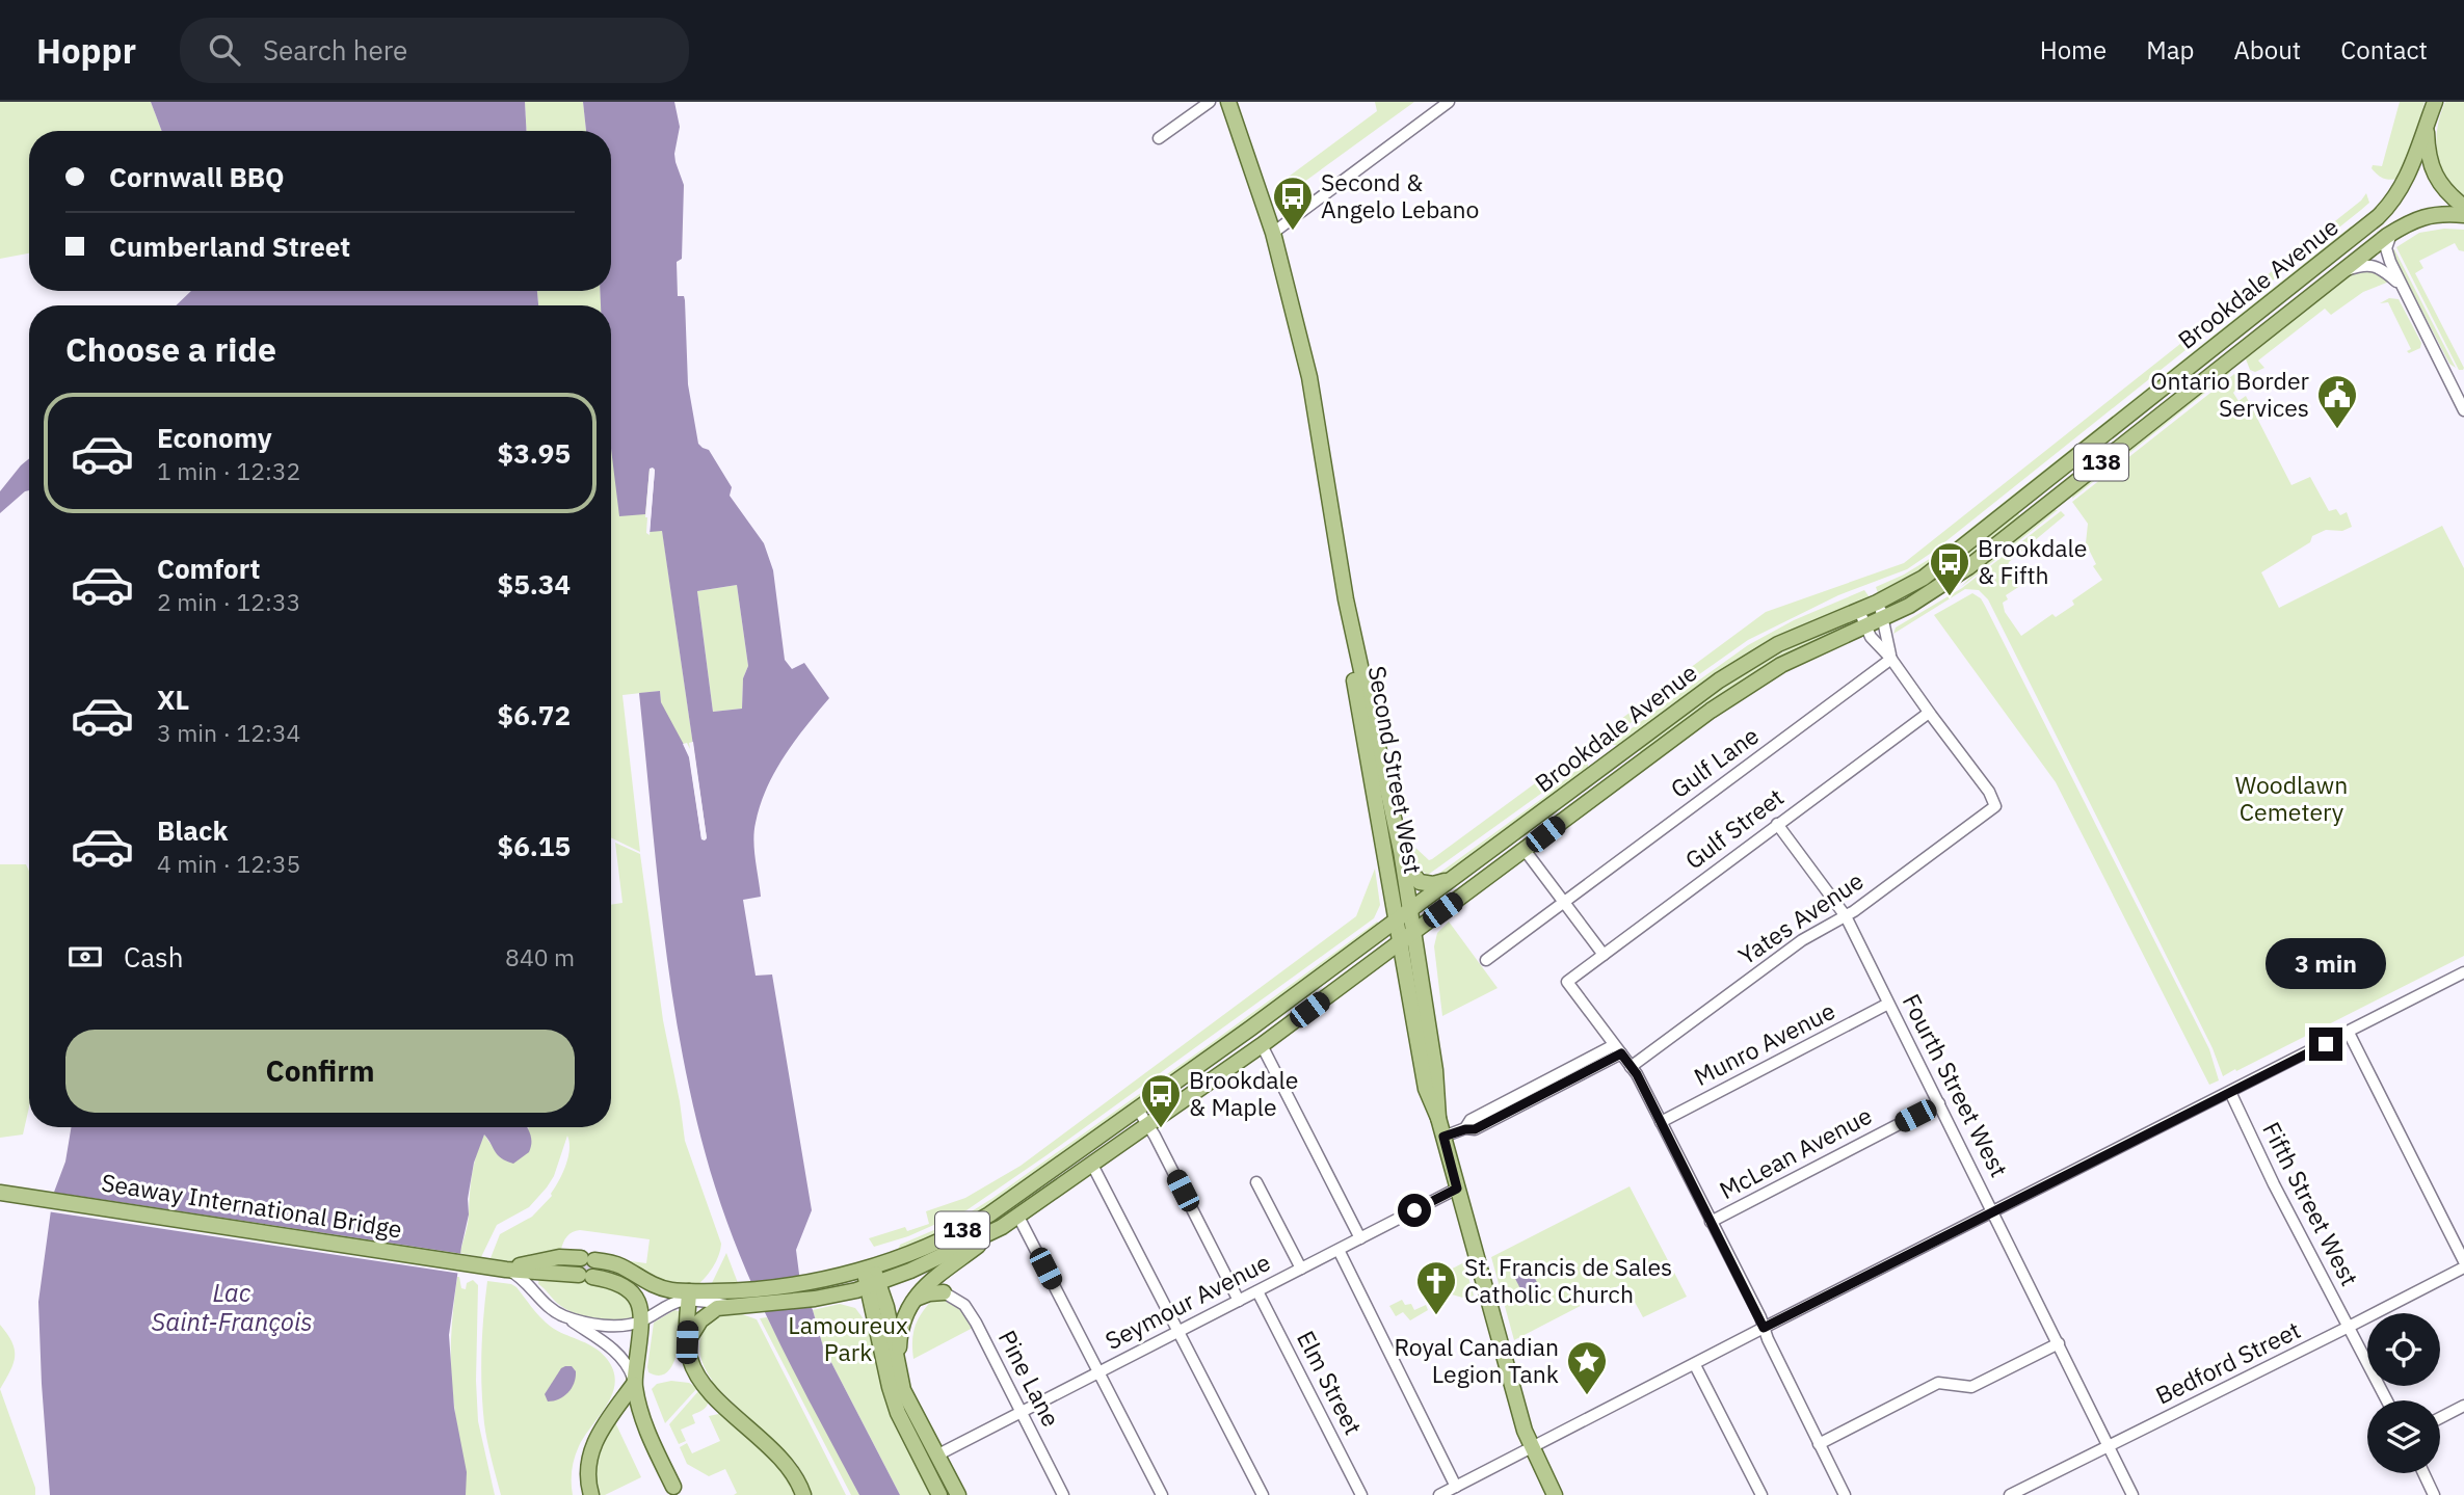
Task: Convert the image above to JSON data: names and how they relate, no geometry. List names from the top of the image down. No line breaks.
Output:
{"streets":{"main road":["Brookdale Avenue","138","Second Street West","Seaway International Bridge"],"street":["Gulf Lane","Gulf Street","Yates Avenue","Munro Avenue","Fourth Street West","McLean Avenue","Fifth Street West","Seymour Avenue","Bedford Street","Pine Lane","Elm Street"]},"crossings":[["Brookdale Avenue","Second Street West"],["Second Street West","Seymour Avenue"],["Gulf Street","Yates Avenue"],["Gulf Street","Fourth Street West"],["Yates Avenue","Fourth Street West"],["Munro Avenue","Fourth Street West"],["Fourth Street West","McLean Avenue"],["Fourth Street West","Bedford Street"],["Fifth Street West","Bedford Street"],["Seymour Avenue","Pine Lane"],["Seymour Avenue","Elm Street"]],"water":["Lac Saint-François"],"parks":["Woodlawn Cemetery","Lamoureux Park"],"places":{"bus stop":["Second & Angelo Lebano","Brookdale & Fifth","Brookdale & Maple"],"public building":["Ontario Border Services"],"church":["St. Francis de Sales Catholic Church"],"place":["Royal Canadian Legion Tank"]},"page":{"header":"Hoppr","search":"Search here","nav":["Home","Map","About","Contact"],"banner":["Cornwall BBQ","Cumberland Street"],"heading":"Choose a ride","list":[{"name":"Economy","note":"1 min · 12:32","value":"$3.95"},{"name":"Comfort","note":"2 min · 12:33","value":"$5.34"},{"name":"XL","note":"3 min · 12:34","value":"$6.72"},{"name":"Black","note":"4 min · 12:35","value":"$6.15"}],"pay":["Cash","840 m"],"bubble":"3 min","buttons":"Confirm"}}
